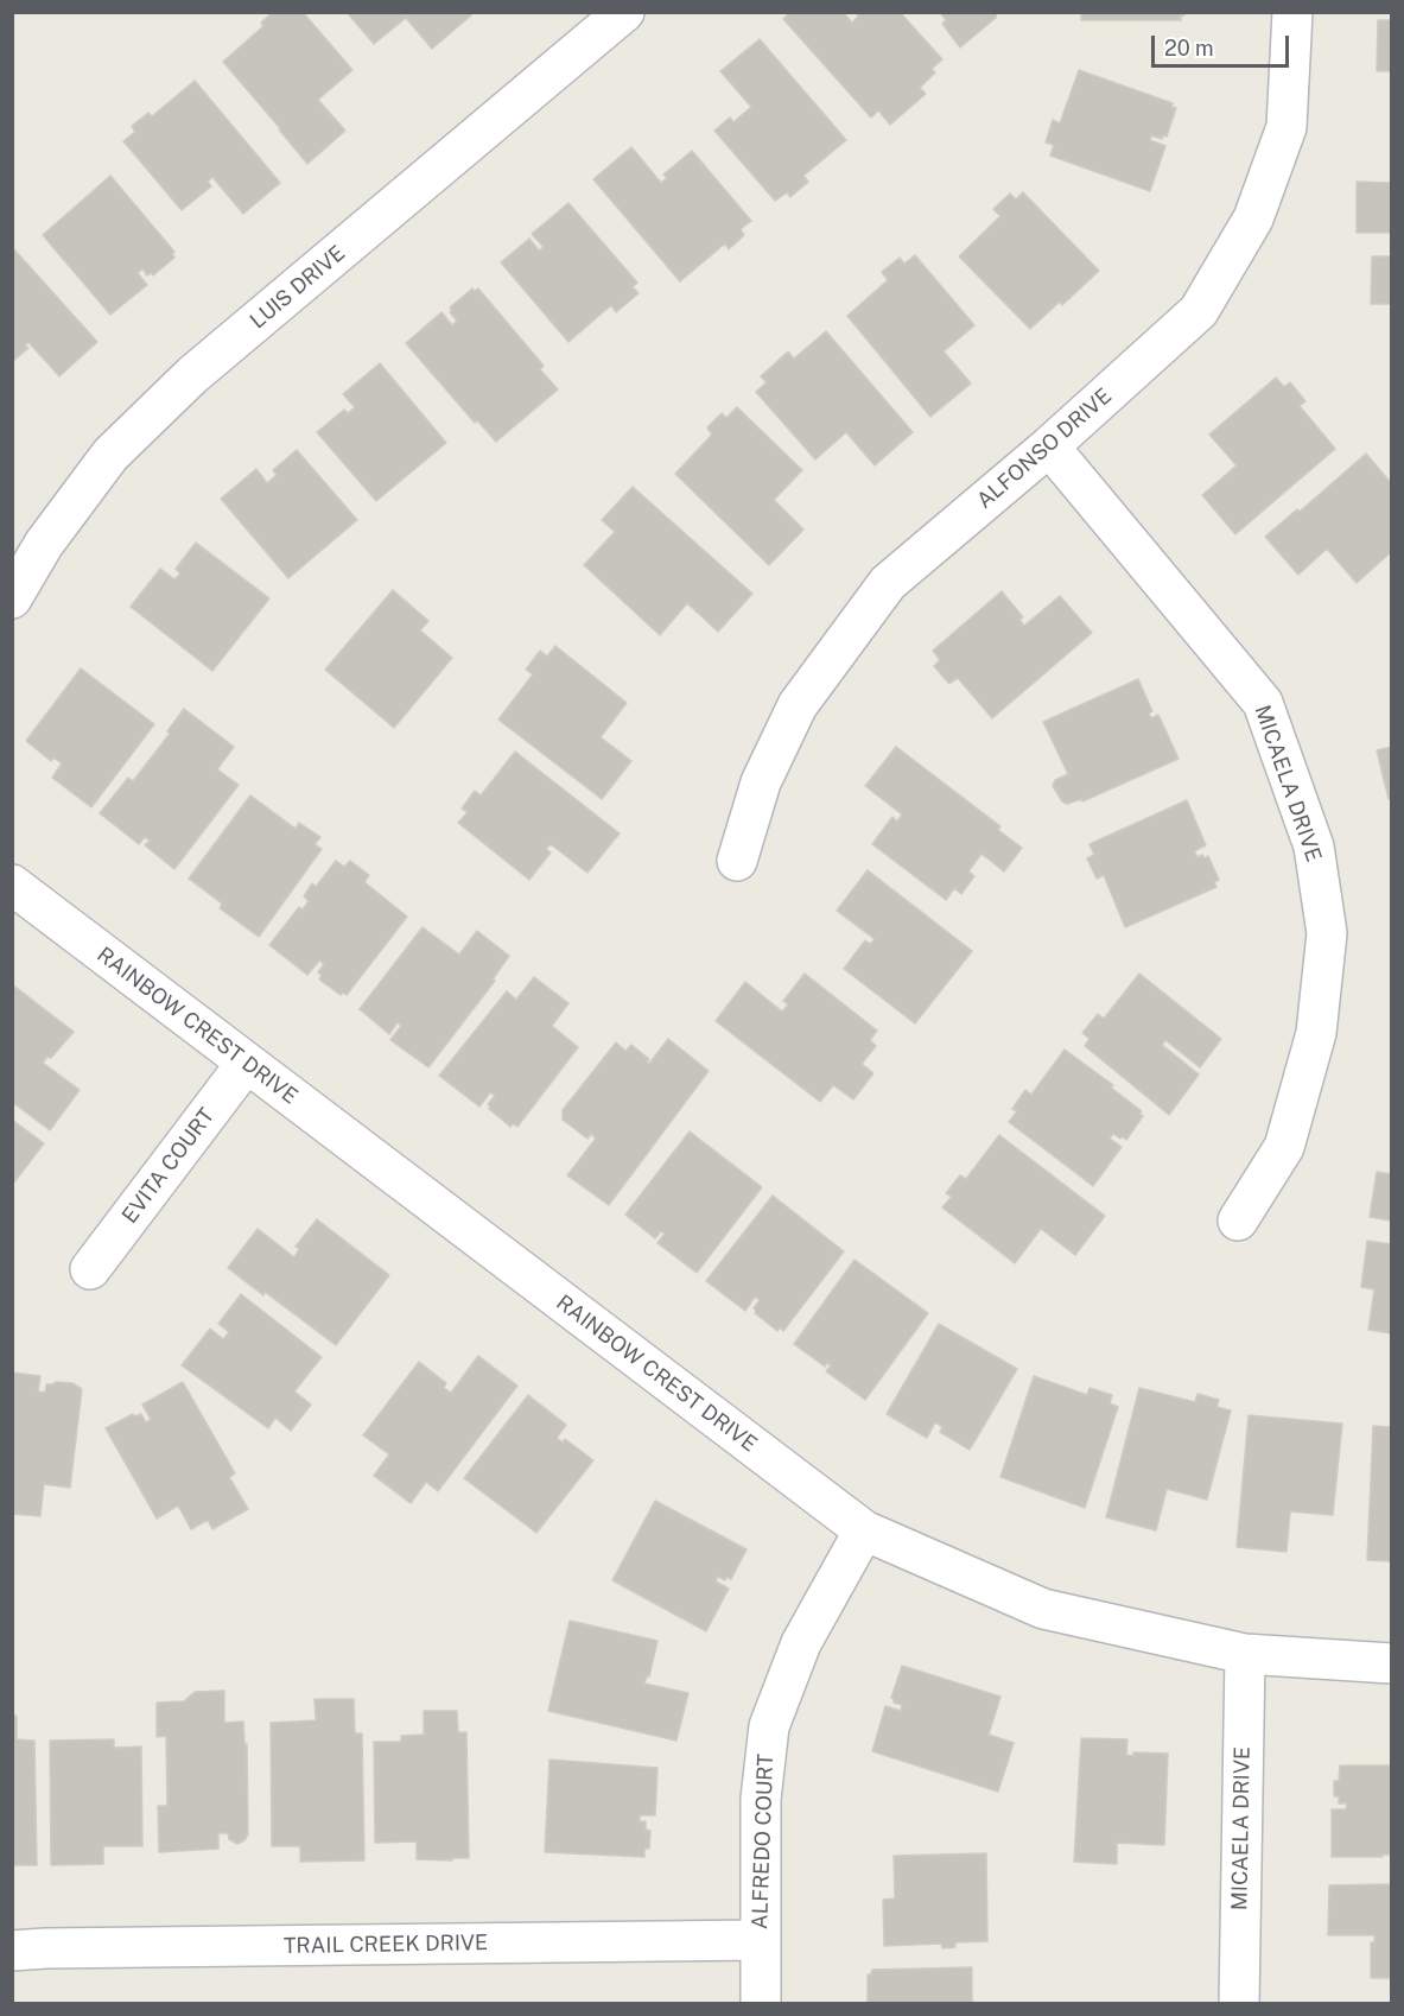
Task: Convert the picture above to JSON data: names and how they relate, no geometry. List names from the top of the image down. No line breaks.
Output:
{"streets":{"street":["LUIS DRIVE","ALFONSO DRIVE","MICAELA DRIVE","RAINBOW CREST DRIVE","EVITA COURT","ALFREDO COURT","TRAIL CREEK DRIVE"]},"crossings":[["ALFONSO DRIVE","MICAELA DRIVE"],["MICAELA DRIVE","RAINBOW CREST DRIVE"],["RAINBOW CREST DRIVE","EVITA COURT"],["RAINBOW CREST DRIVE","ALFREDO COURT"],["ALFREDO COURT","TRAIL CREEK DRIVE"]],"scale_bar":"20 m"}
